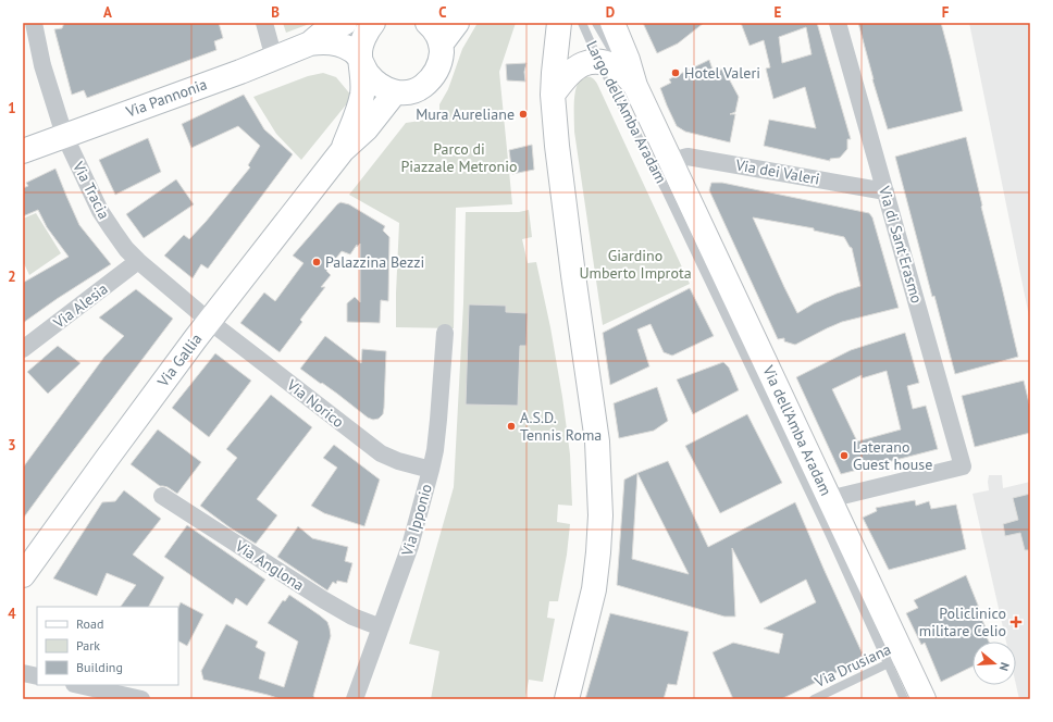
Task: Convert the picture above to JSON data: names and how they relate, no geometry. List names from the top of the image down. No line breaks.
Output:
{"streets":{"main road":["Via Pannonia","Largo dell'Amba Aradam","Via Gallia","Via dell'Amba Aradam"],"street":["Via dei Valeri","Via Tracia","Via di Sant'Erasmo","Via Alesia","Via Norico","Via Ipponio","Via Anglona"],"lane":["Via Drusiana"]},"crossings":[["Via Pannonia","Via Tracia"],["Largo dell'Amba Aradam","Via dei Valeri"],["Largo dell'Amba Aradam","Via dell'Amba Aradam"],["Via dei Valeri","Via di Sant'Erasmo"],["Via dei Valeri","Via dell'Amba Aradam"],["Via Tracia","Via Alesia"],["Via Tracia","Via Gallia"],["Via Tracia","Via Norico"],["Via di Sant'Erasmo","Via dell'Amba Aradam"],["Via Gallia","Via Norico"],["Via Norico","Via Ipponio"],["Via dell'Amba Aradam","Via Drusiana"],["Via Ipponio","Via Anglona"]],"parks":["Parco di Piazzale Metronio","Giardino Umberto Improta"],"places":{"other":["Hotel Valeri","Mura Aureliane","Palazzina Bezzi","A.S.D. Tennis Roma","Laterano Guest house"],"health":["Policlinico militare Celio"]},"legend":["Road","Park","Building"],"north":"right","grid":{"columns":["A","B","C","D","E","F"],"rows":["1","2","3","4"]}}
